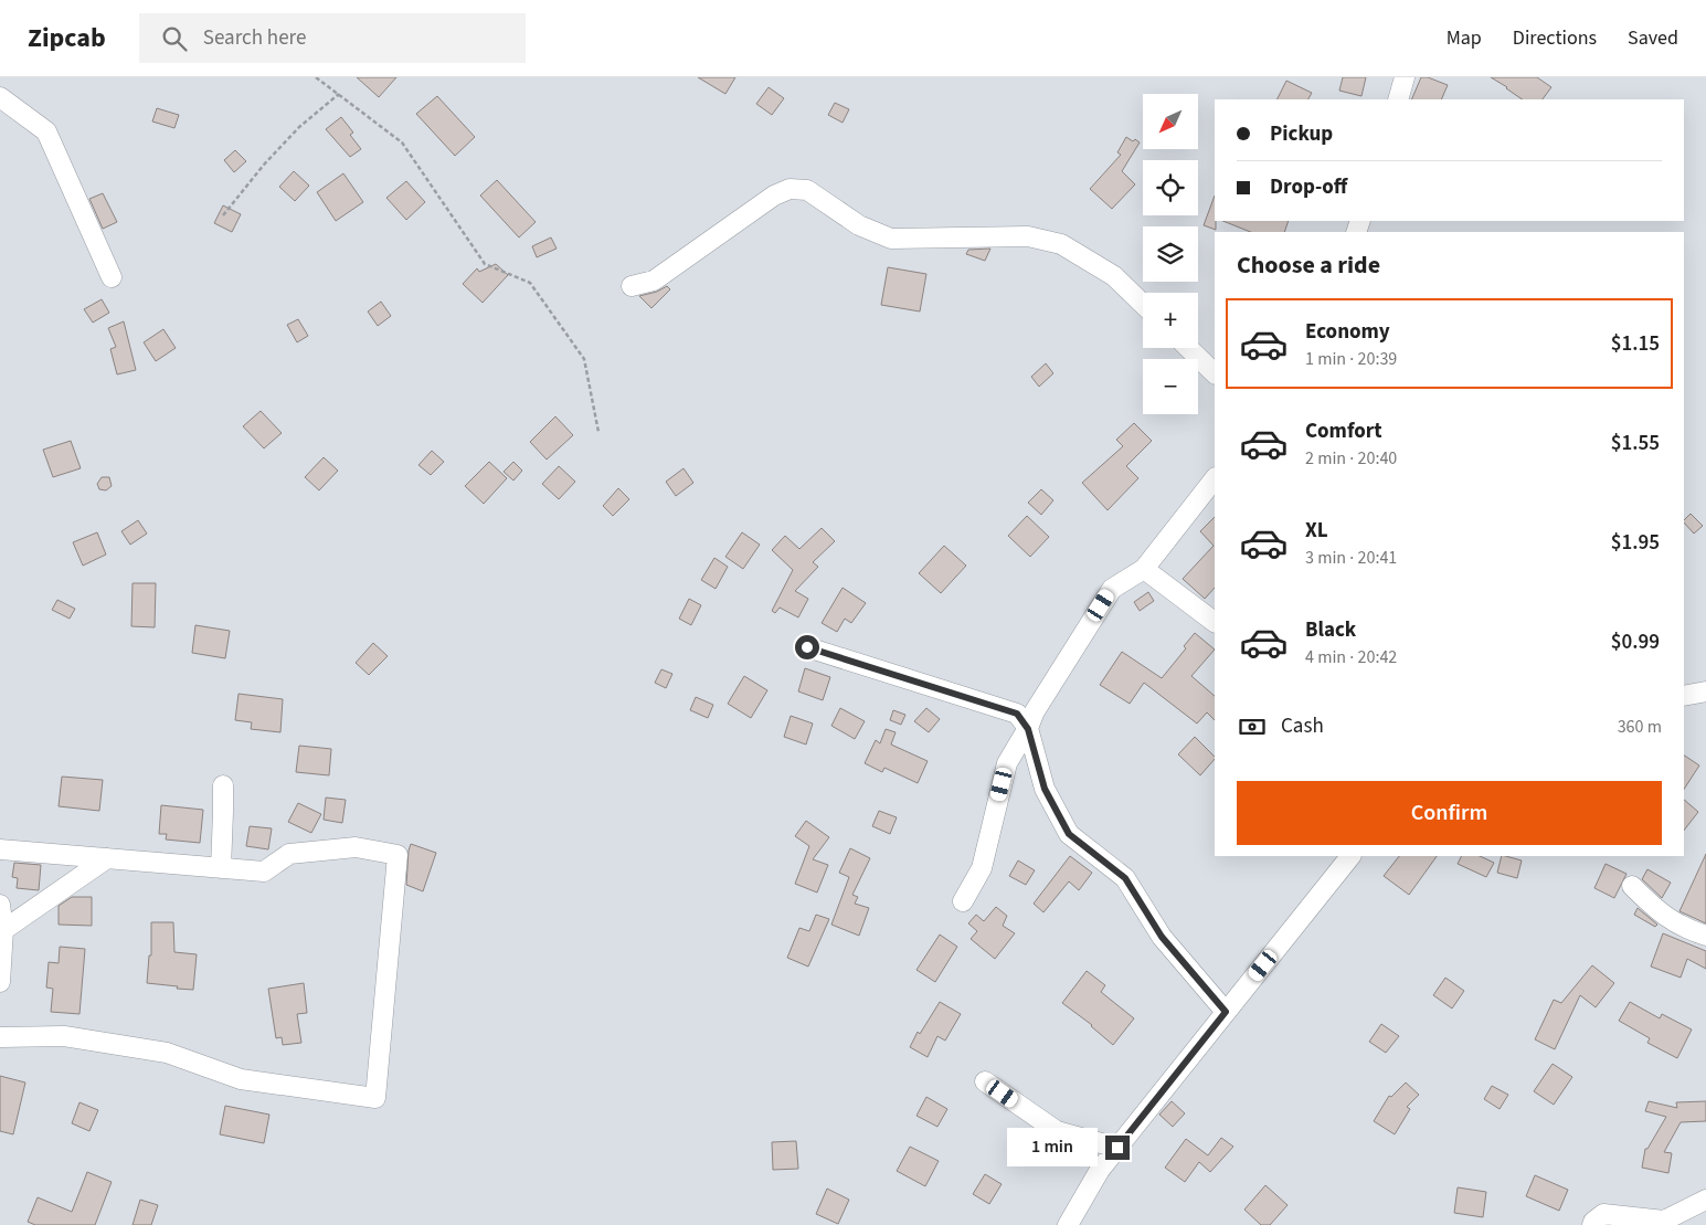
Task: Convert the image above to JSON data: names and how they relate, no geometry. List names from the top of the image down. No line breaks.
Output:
{"north":"bottom left","page":{"header":"Zipcab","search":"Search here","nav":["Map","Directions","Saved"],"map_buttons":["+","−"],"banner":["Pickup","Drop-off"],"heading":"Choose a ride","list":[{"name":"Economy","note":"1 min · 20:39","value":"$1.15"},{"name":"Comfort","note":"2 min · 20:40","value":"$1.55"},{"name":"XL","note":"3 min · 20:41","value":"$1.95"},{"name":"Black","note":"4 min · 20:42","value":"$0.99"}],"pay":["Cash","360 m"],"buttons":"Confirm","bubble":"1 min"}}
